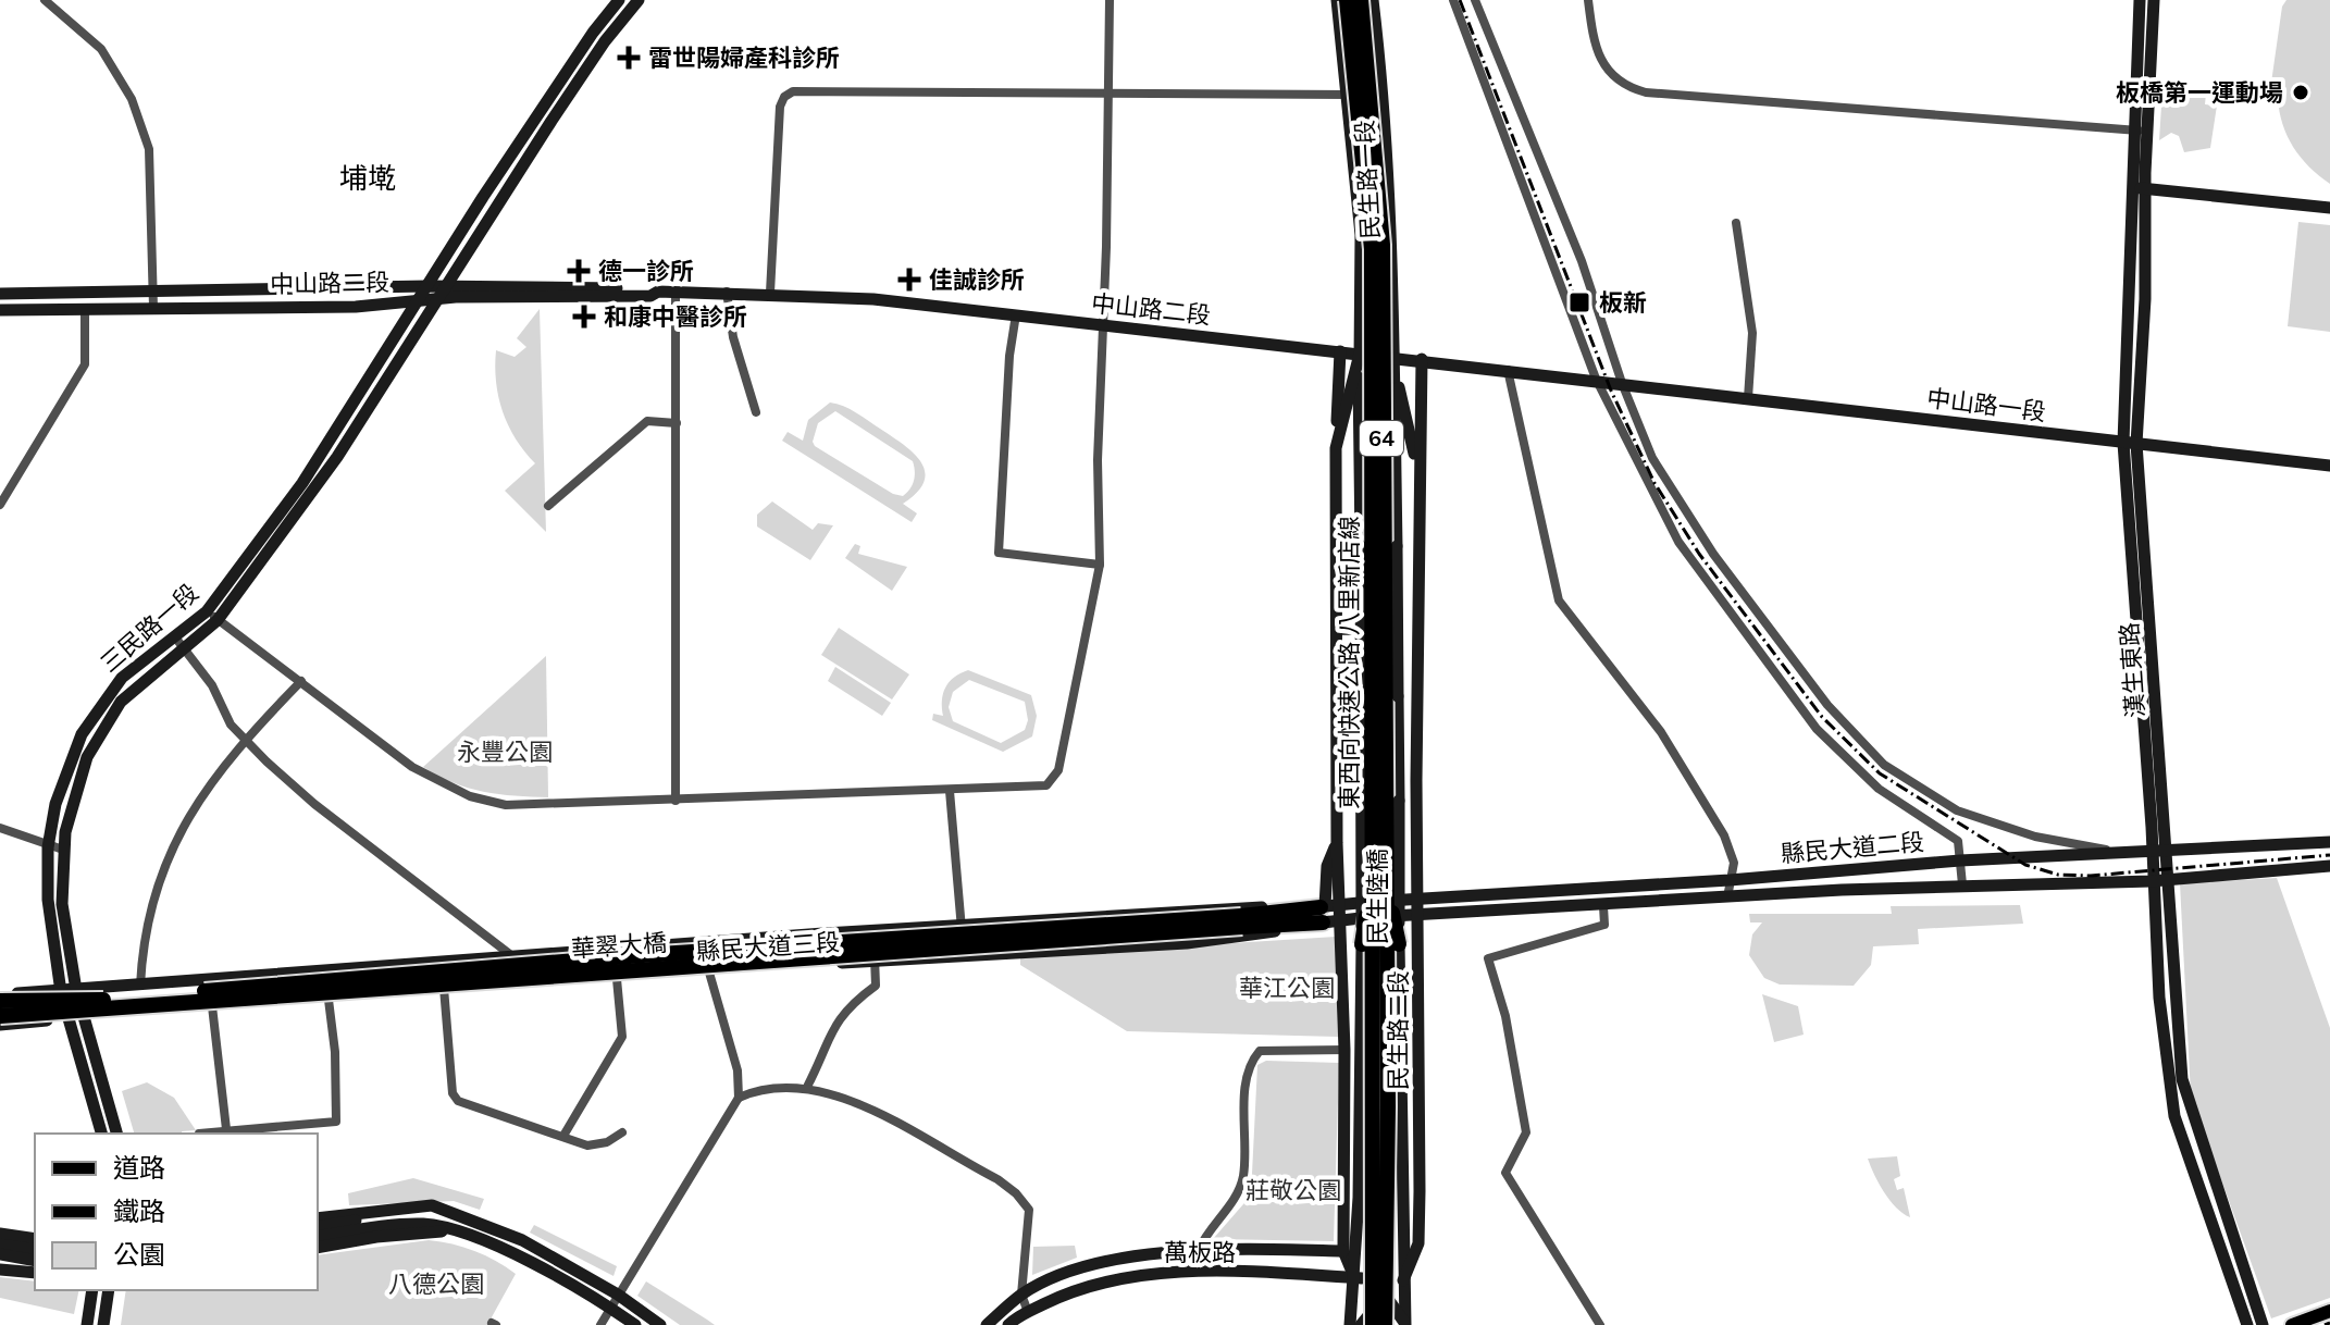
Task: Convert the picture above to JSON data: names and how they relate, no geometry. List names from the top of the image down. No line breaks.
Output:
{"streets":{"highway":["64","東西向快速公路 八里新店線","華翠大橋"],"street":["民生路一段","中山路二段","中山路一段","三民路一段","漢生東路","縣民大道二段","民生陸橋","縣民大道三段","民生路二段","萬板路"]},"crossings":[["民生路一段","中山路二段"],["民生路一段","民生陸橋"],["民生路一段","民生路二段"],["中山路二段","中山路一段"],["中山路二段","三民路一段"],["中山路二段","民生陸橋"],["中山路二段","民生路二段"],["中山路一段","漢生東路"],["三民路一段","縣民大道三段"],["漢生東路","縣民大道二段"],["縣民大道二段","縣民大道三段"],["縣民大道二段","民生路二段"],["民生陸橋","民生路二段"],["民生陸橋","萬板路"],["民生路二段","萬板路"]],"districts":["埔墘"],"parks":["永豐公園","華江公園","莊敬公園","八德公園"],"places":{"health":["雷世陽婦產科診所","德一診所","佳誠診所","和康中醫診所"],"other":["板橋第一運動場"],"transit":["板新"]},"legend":["道路","鐵路","公園"]}
